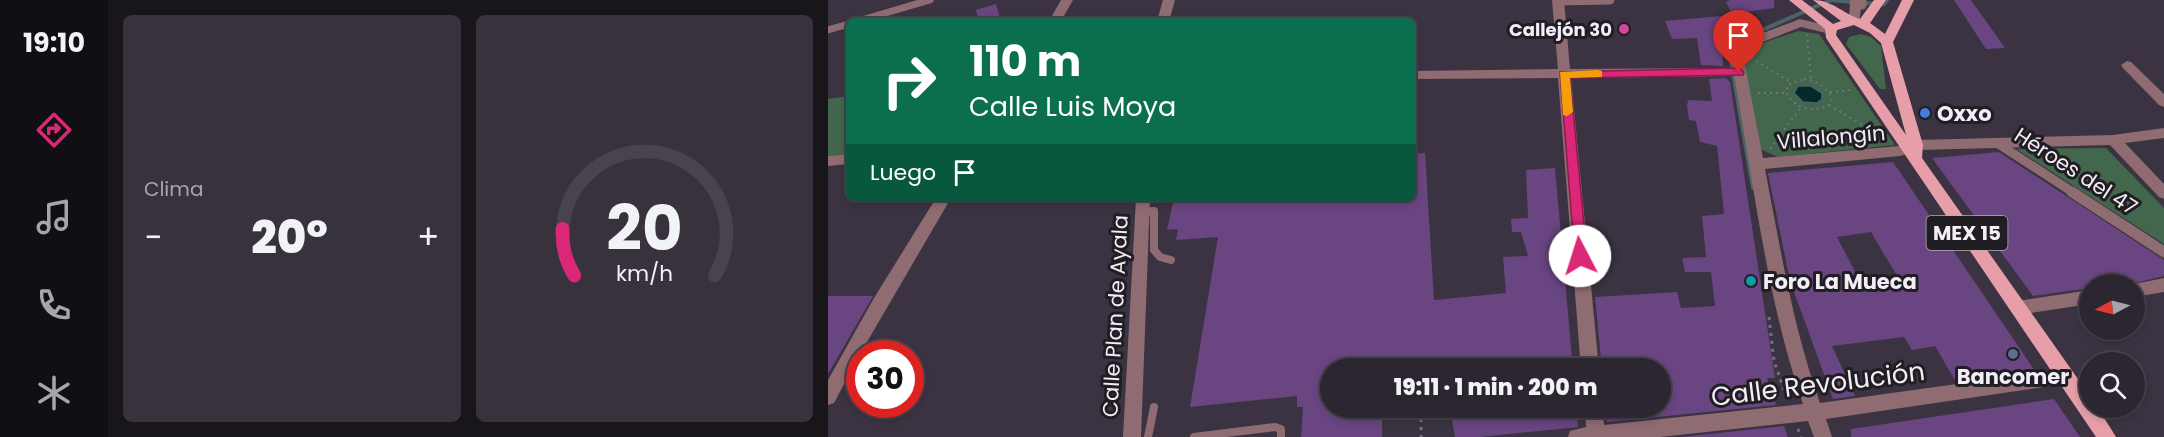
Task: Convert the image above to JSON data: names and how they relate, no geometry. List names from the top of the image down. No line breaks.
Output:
{"streets":{"main road":["MEX 15"],"street":["Villalongín","Héroes del 47","Calle Plan de Ayala","Calle Revolución"]},"crossings":[["Villalongín","Héroes del 47"],["Villalongín","MEX 15"],["MEX 15","Calle Revolución"]],"places":["Callejón 30","Oxxo","Foro La Mueca","Bancomer"],"north":"left","page":{"tabs":"19:10","tile":"Clima","turn":["110 m","Calle Luis Moya"],"then":"Luego","heat":["−","20°","+"],"limit":"30","trip":"19:11 · 1 min · 200 m","gauge":["20","km/h"]}}
